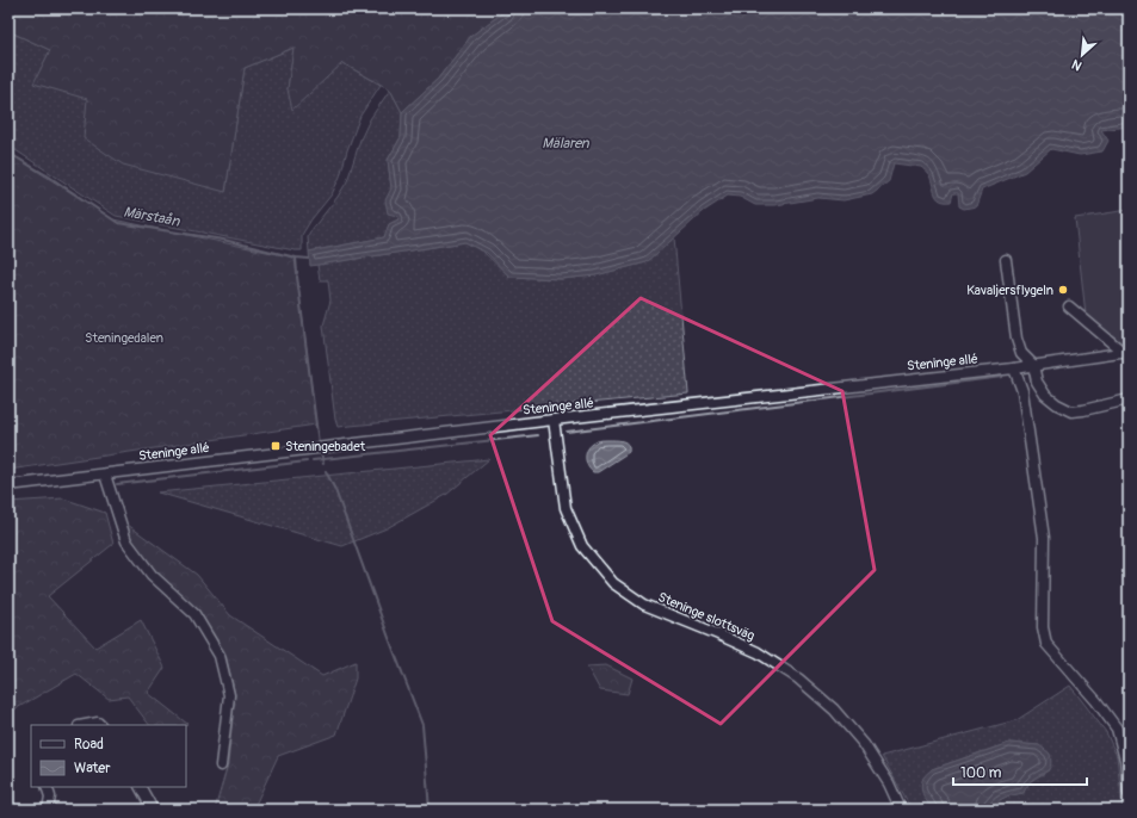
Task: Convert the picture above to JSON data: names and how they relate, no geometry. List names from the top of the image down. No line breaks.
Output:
{"streets":{"street":["Steninge allé","Steninge slottsväg"]},"crossings":[["Steninge allé","Steninge slottsväg"]],"water":["Mälaren","Märstaån"],"parks":["Steningedalen"],"places":{"other":["Kavaljersflygeln"],"transit":["Steningebadet"]},"legend":["Road","Water"],"scale_bar":"100 m","north":"bottom left"}
